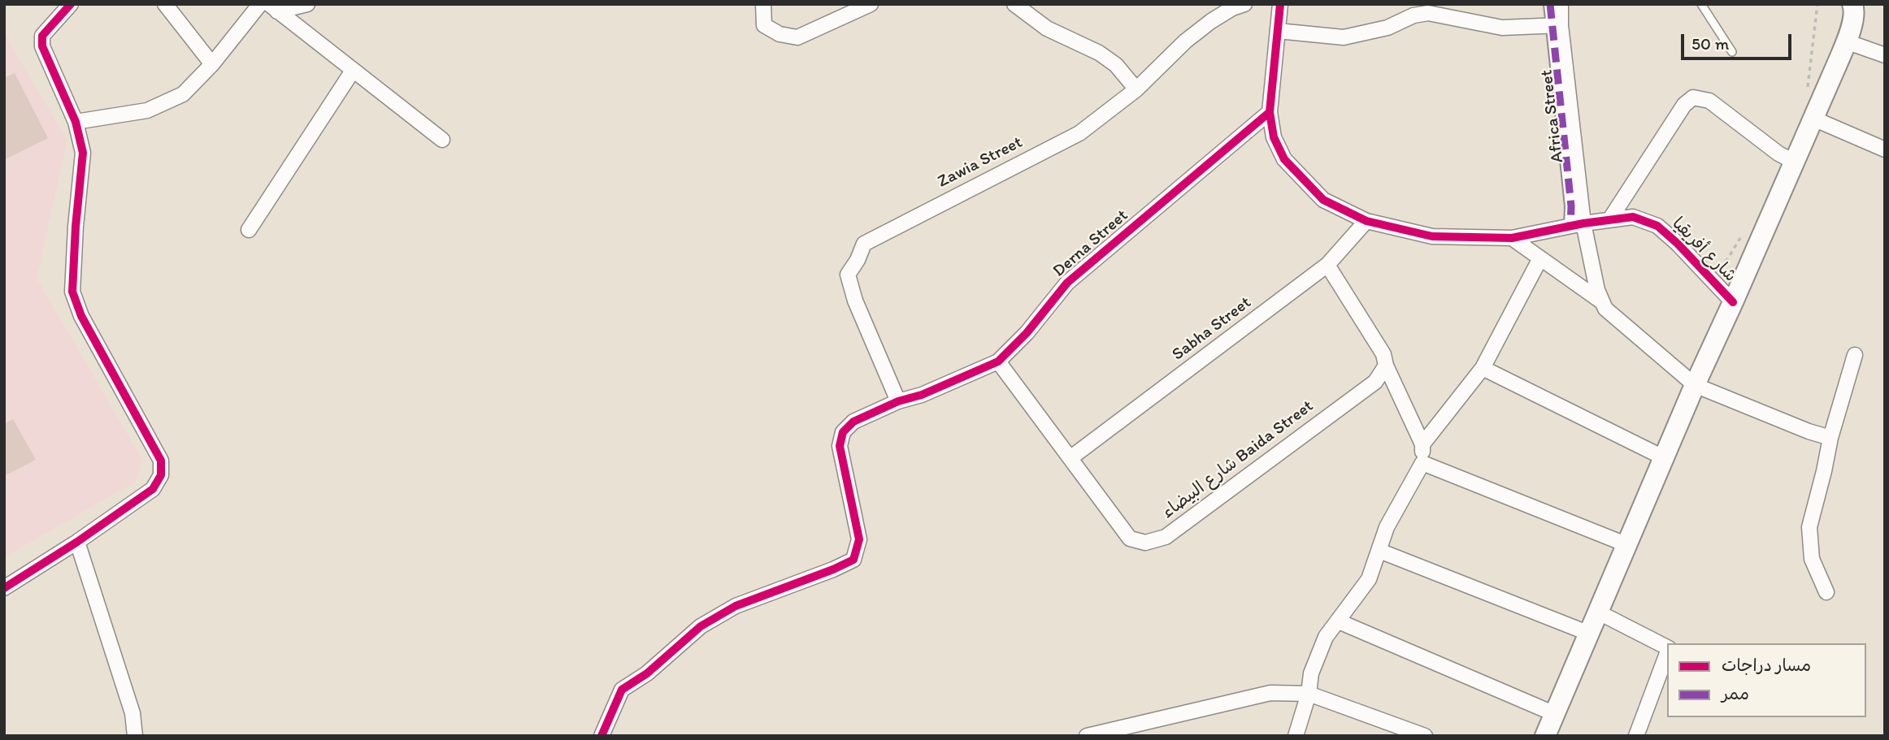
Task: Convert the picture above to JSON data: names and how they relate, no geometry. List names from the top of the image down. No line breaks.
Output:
{"streets":{"street":["Africa Street","Zawia Street","Derna Street","شارع أفريقيا","Sabha Street","شارع البيضاء Baida Street"]},"crossings":[["Africa Street","شارع أفريقيا"],["Zawia Street","Derna Street"],["Derna Street","شارع أفريقيا"],["Derna Street","شارع البيضاء Baida Street"],["شارع أفريقيا","Sabha Street"],["Sabha Street","شارع البيضاء Baida Street"]],"legend":["مسار دراجات","ممر"],"scale_bar":"50 m"}
